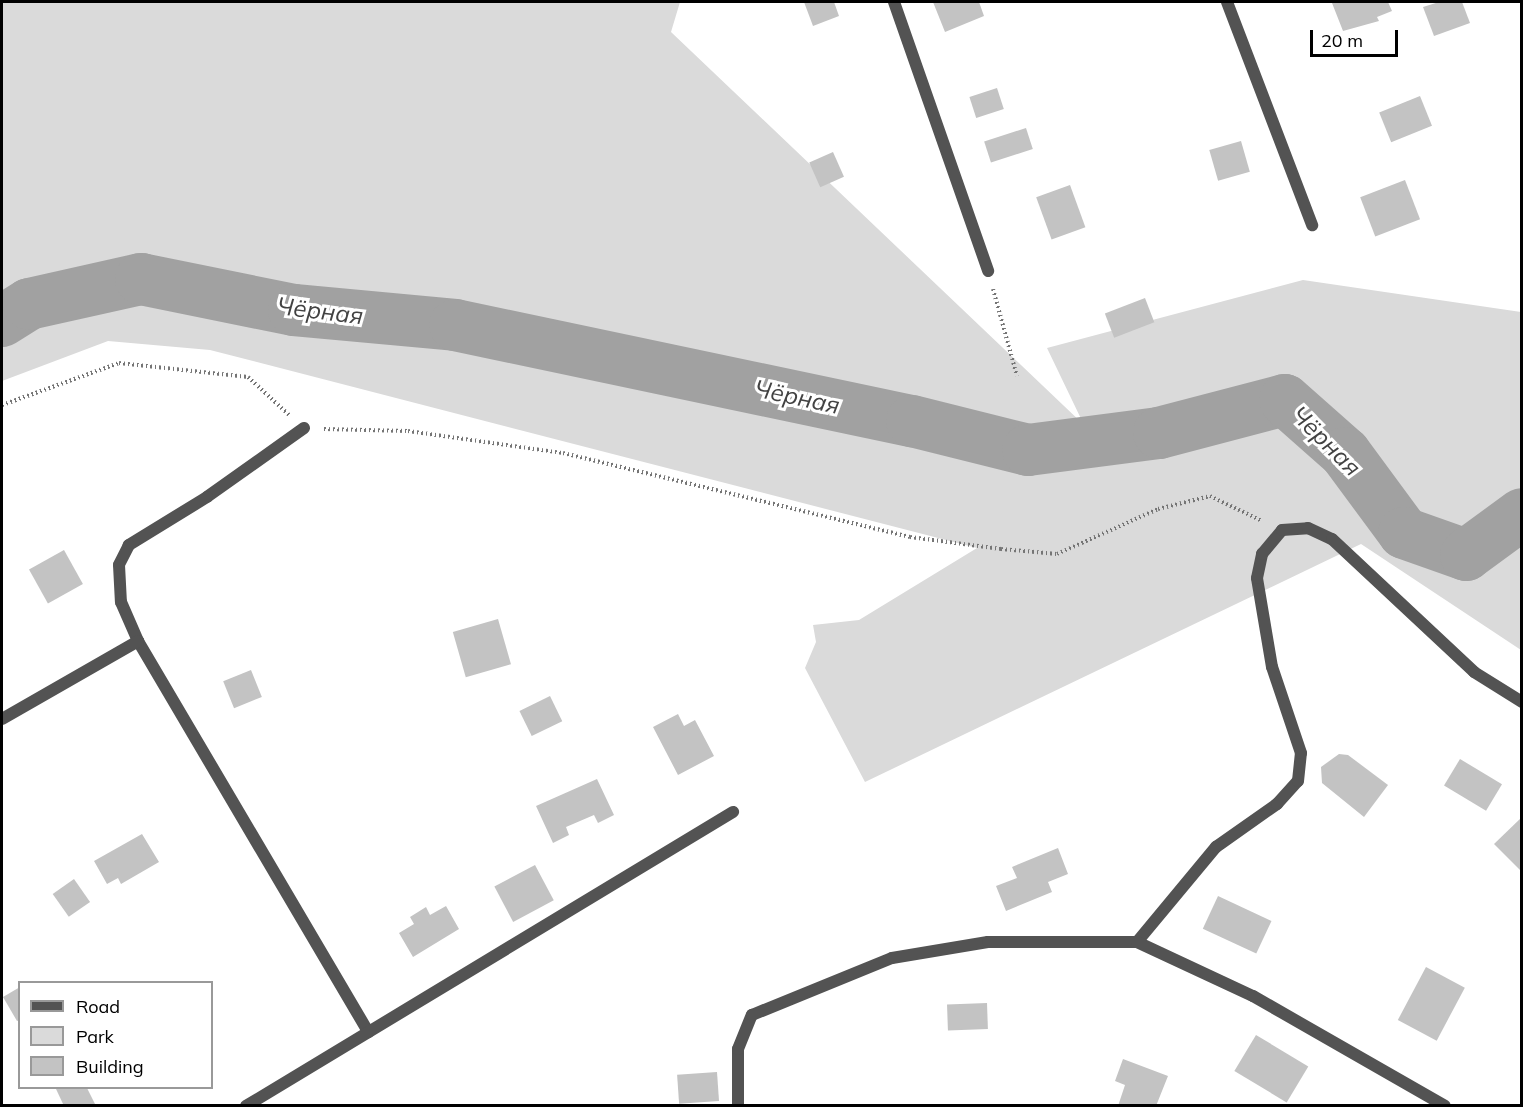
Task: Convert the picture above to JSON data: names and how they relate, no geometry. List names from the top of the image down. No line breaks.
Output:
{"water":["Чёрная"],"legend":["Road","Park","Building"],"scale_bar":"20 m"}
